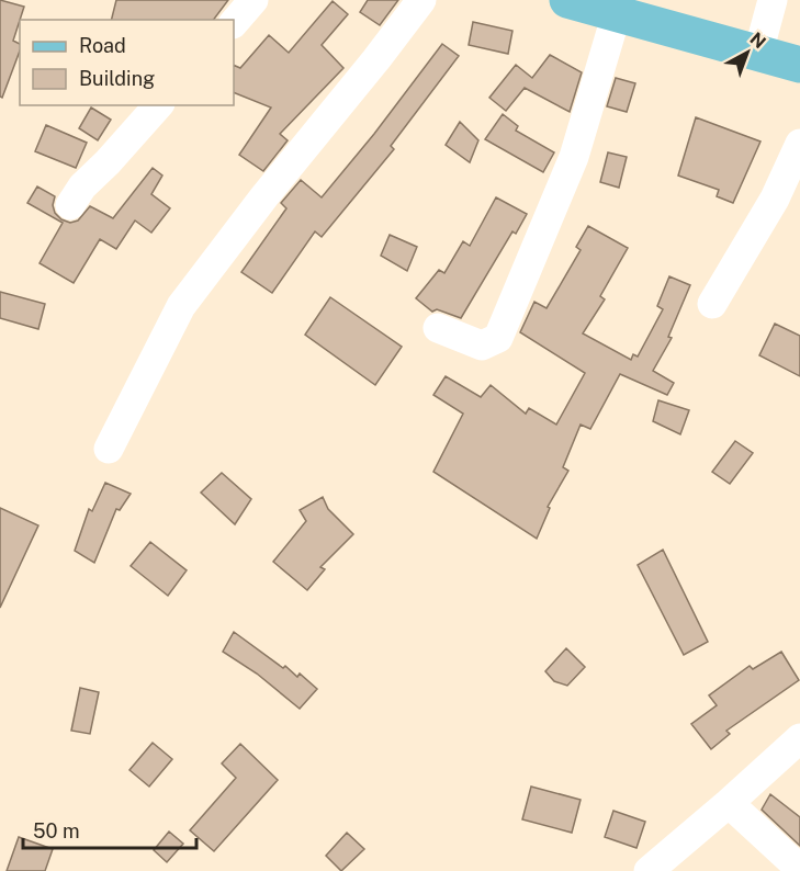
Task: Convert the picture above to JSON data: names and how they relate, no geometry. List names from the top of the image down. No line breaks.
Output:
{"legend":["Road","Building"],"scale_bar":"50 m","north":"top right"}
